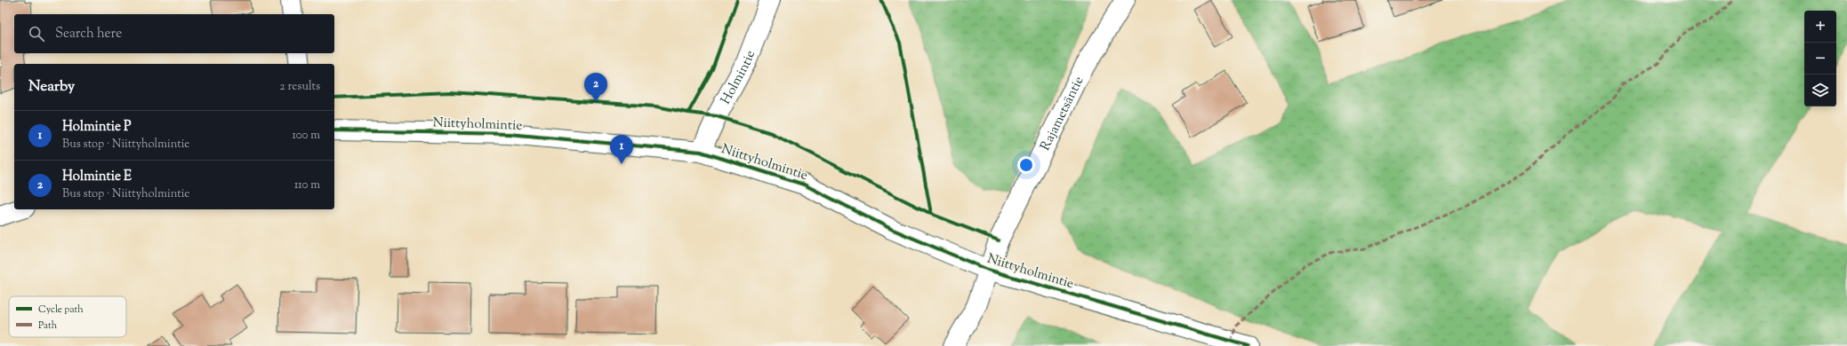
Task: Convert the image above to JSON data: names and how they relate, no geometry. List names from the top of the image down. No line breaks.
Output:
{"streets":{"street":["Holmintie","Rajametsäntie","Niittyholmintie"]},"crossings":[["Holmintie","Niittyholmintie"],["Rajametsäntie","Niittyholmintie"]],"legend":["Cycle path","Path"],"page":{"map_buttons":["+","−"],"search":"Search here","heading":["Nearby","2 results"],"pins":["2","1"],"list":[{"mark":"1","name":"Holmintie P","note":"Bus stop · Niittyholmintie","value":"100 m"},{"mark":"2","name":"Holmintie E","note":"Bus stop · Niittyholmintie","value":"110 m"}]}}
